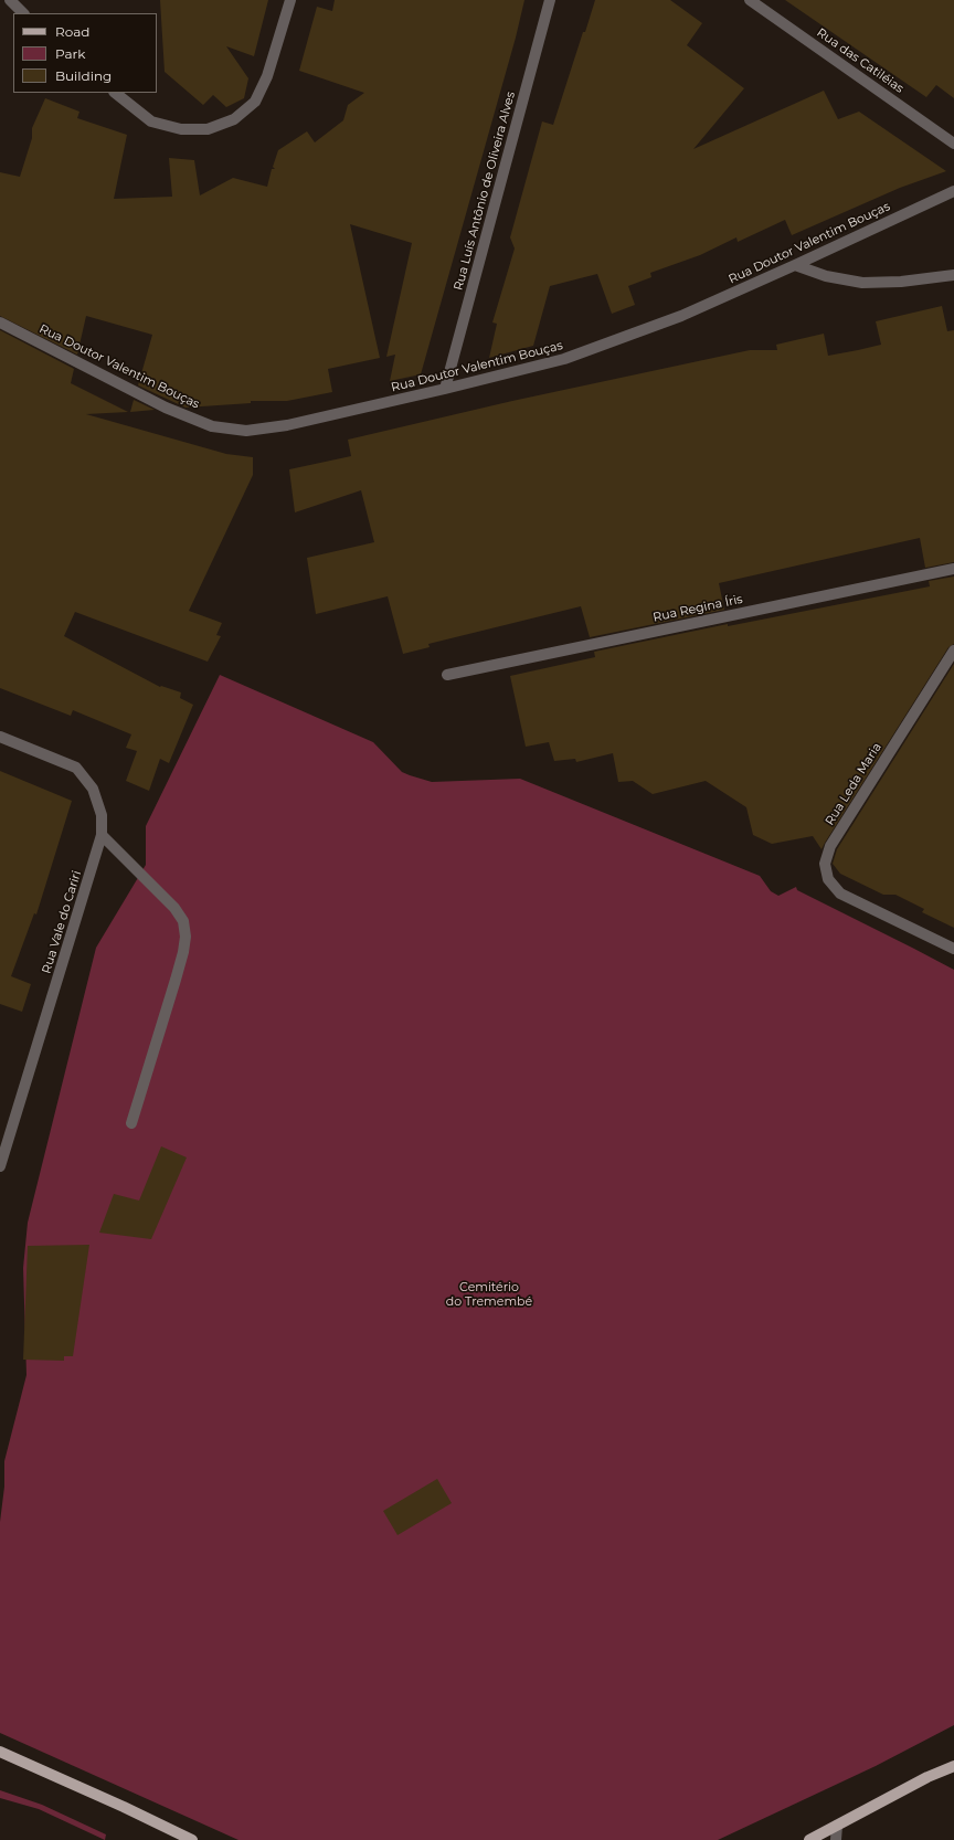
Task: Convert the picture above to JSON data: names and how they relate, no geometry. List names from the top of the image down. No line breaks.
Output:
{"streets":{"street":["Rua das Catiléias","Rua Luís Antônio de Oliveira Alves","Rua Doutor Valentim Bouças","Rua Regina Íris","Rua Leda Maria","Rua Vale do Cariri"]},"crossings":[["Rua Luís Antônio de Oliveira Alves","Rua Doutor Valentim Bouças"]],"parks":["Cemitério do Tremembé"],"legend":["Road","Park","Building"]}
